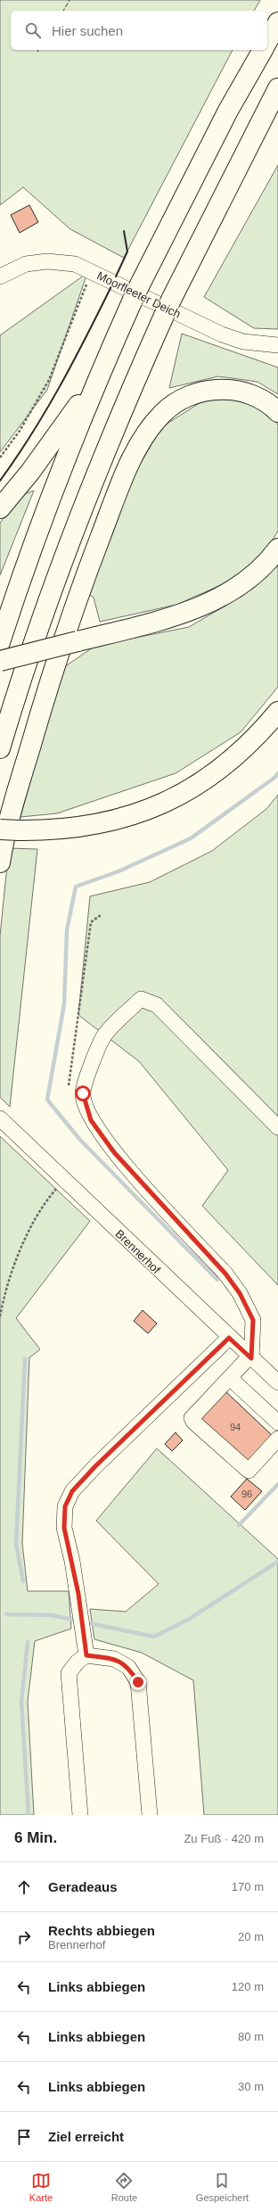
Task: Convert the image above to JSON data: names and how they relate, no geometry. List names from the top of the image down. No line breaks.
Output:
{"streets":{"street":["Moorfleeter Deich","Brennerhof"]},"house_numbers":["94","96"],"page":{"search":"Hier suchen","heading":["6 Min.","Zu Fuß · 420 m"],"list":[["Geradeaus","170 m"],["Rechts abbiegen","Brennerhof","20 m"],["Links abbiegen","120 m"],["Links abbiegen","80 m"],["Links abbiegen","30 m"],"Ziel erreicht"],"nav":["Karte","Route","Gespeichert"]}}
